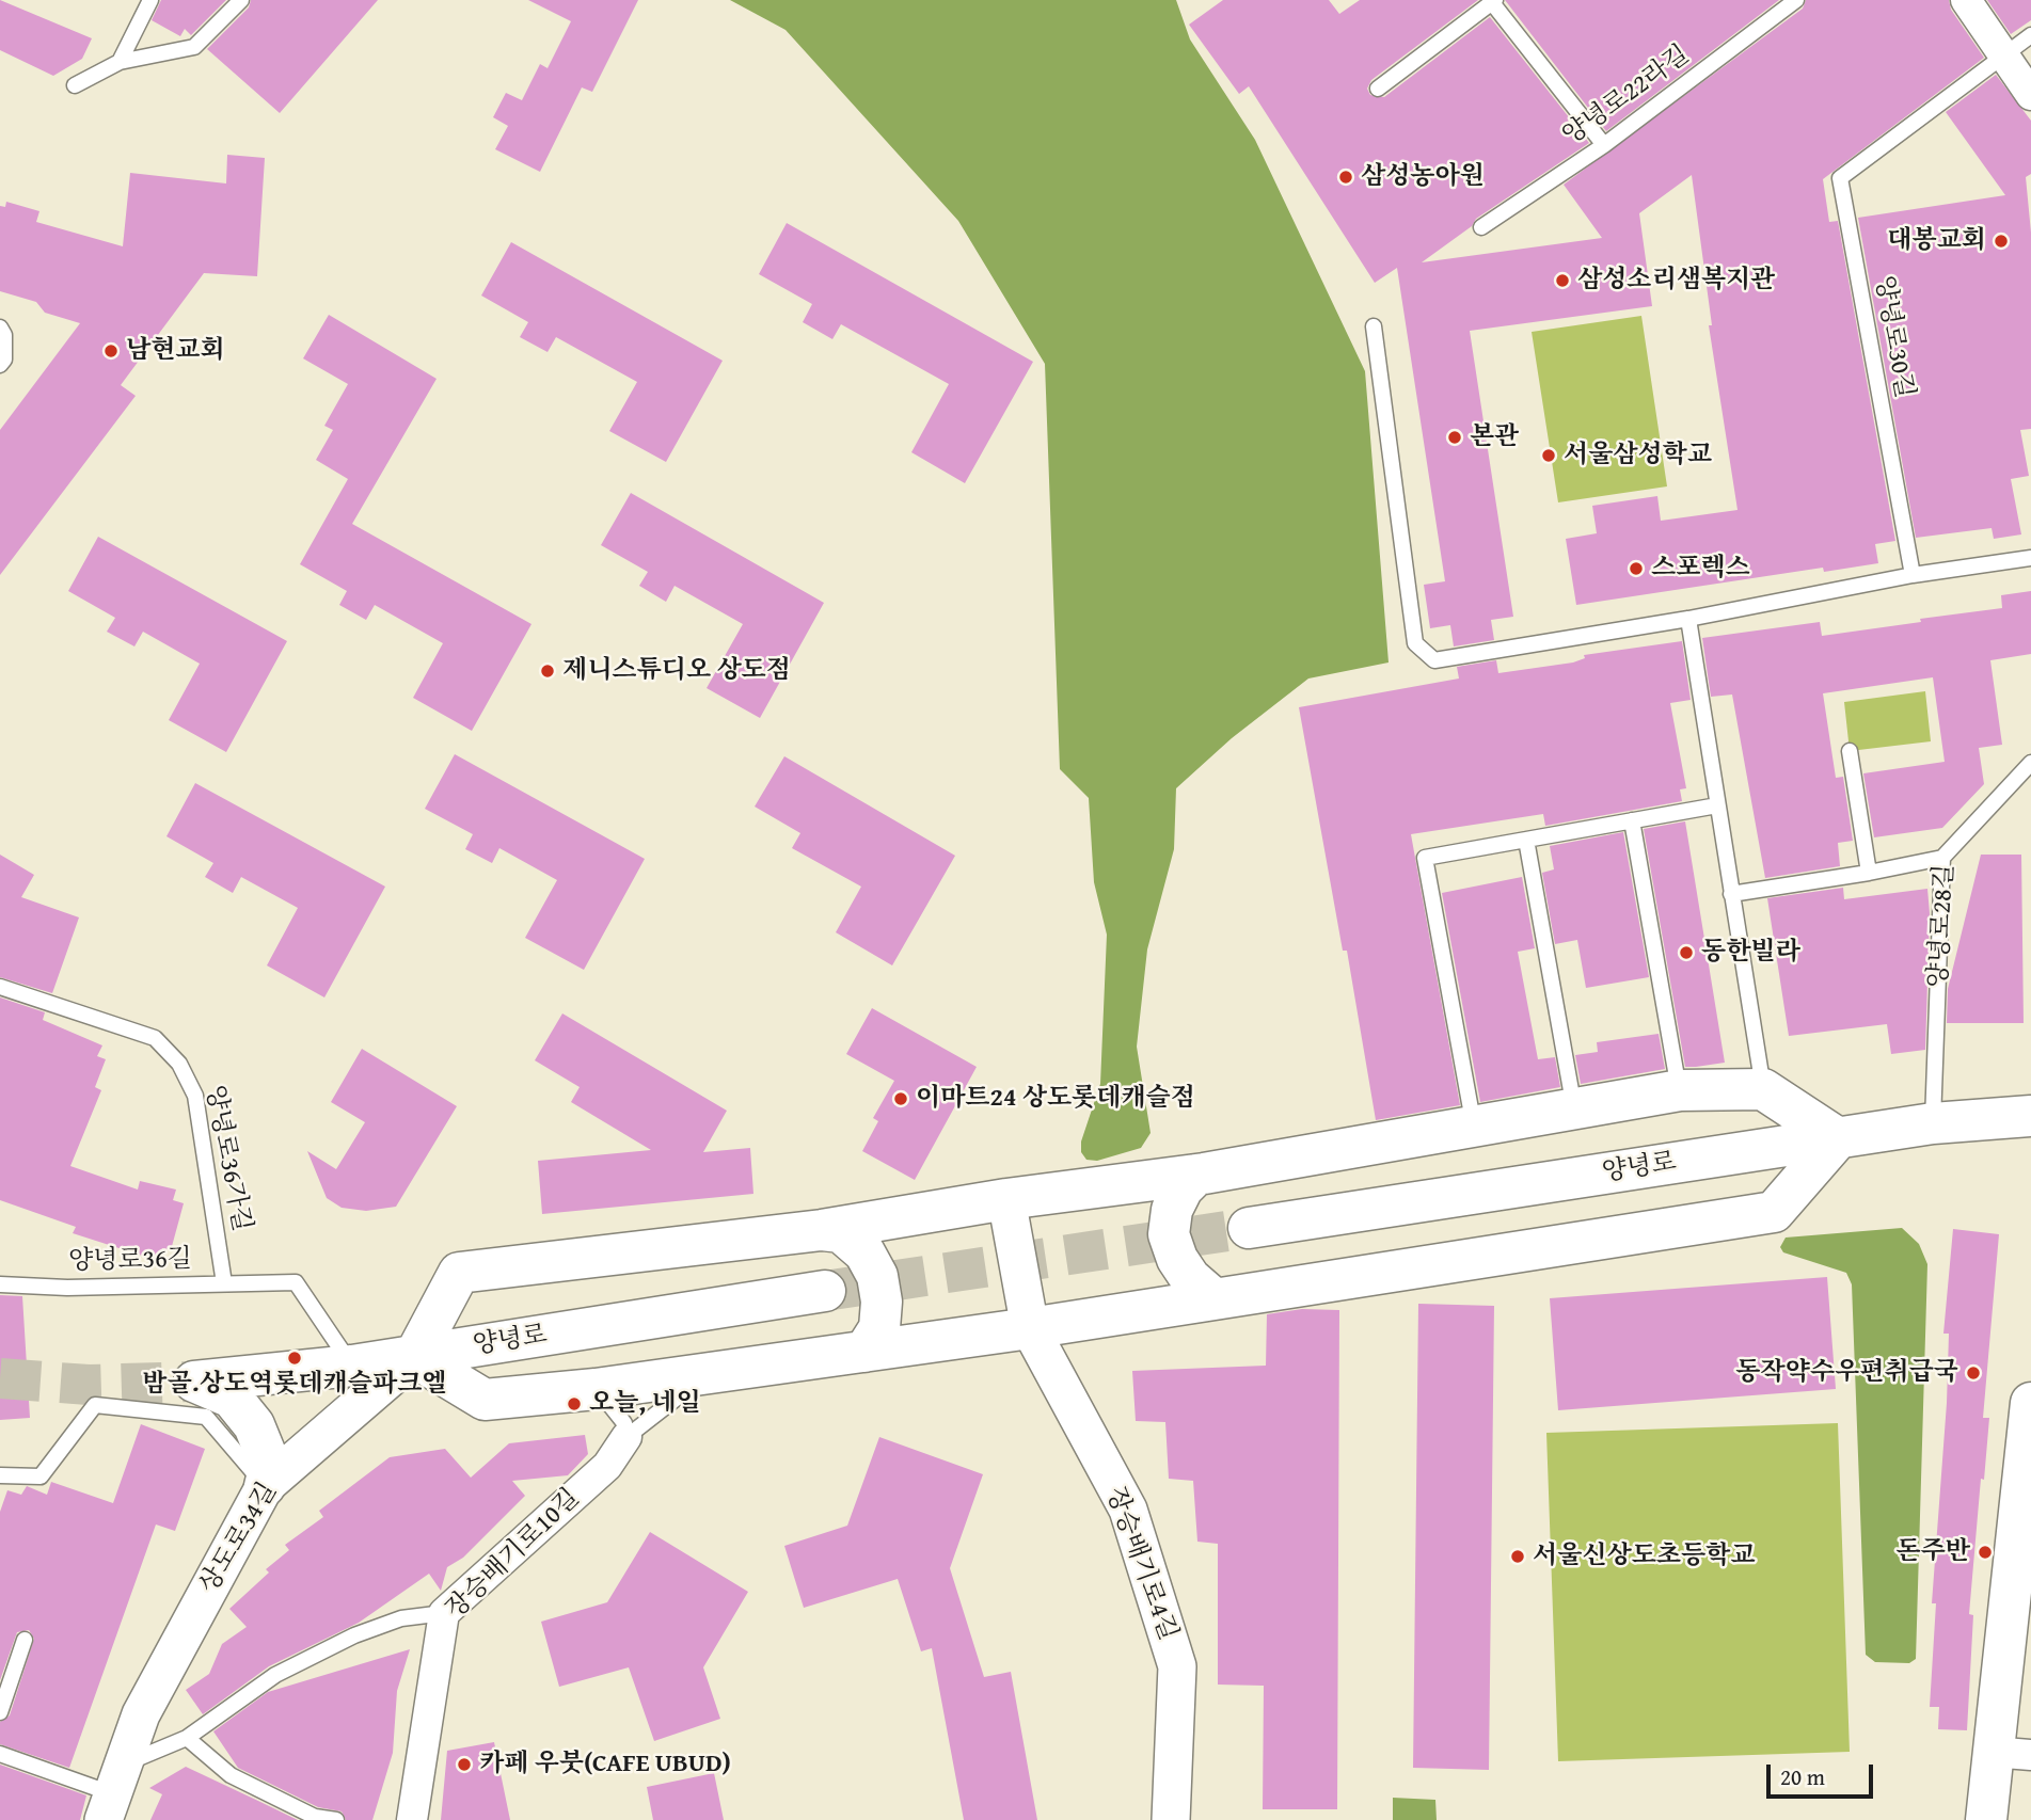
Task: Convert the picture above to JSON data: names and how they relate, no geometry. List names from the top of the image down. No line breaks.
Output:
{"streets":{"main road":["양녕로"],"street":["상도로34길","장승배기로10길","장승배기로4길"],"lane":["양녕로22라길","양녕로30길","양녕로28길","양녕로36가길","양녕로36길"]},"crossings":[["양녕로28길","양녕로"],["양녕로36가길","양녕로36길"],["양녕로","양녕로36길"],["양녕로","상도로34길"]],"places":["삼성농아원","대봉교회","삼성소리샘복지관","남현교회","본관","서울삼성학교","스포렉스","제니스튜디오 상도점","동한빌라","이마트24 상도롯데캐슬점","밤골.상도역롯데캐슬파크엘","동작약수우편취급국","오늘, 네일","돈주반","서울신상도초등학교","카페 우붓(CAFE UBUD)"],"scale_bar":"20 m"}
